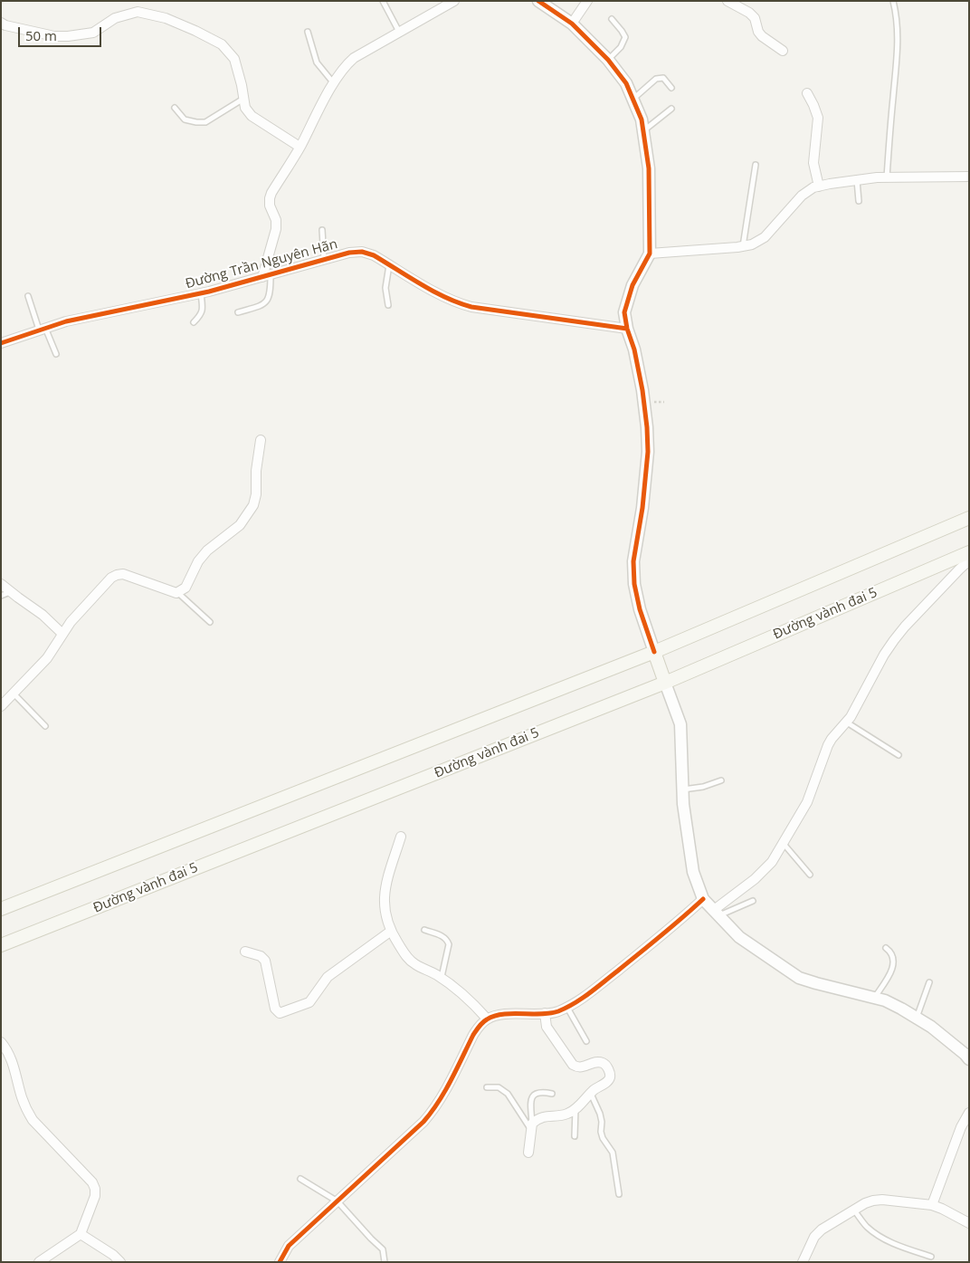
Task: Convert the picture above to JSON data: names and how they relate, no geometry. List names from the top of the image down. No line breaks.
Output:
{"streets":{"main road":["Đường vành đai 5"],"street":["Đường Trần Nguyên Hãn"]},"scale_bar":"50 m"}
